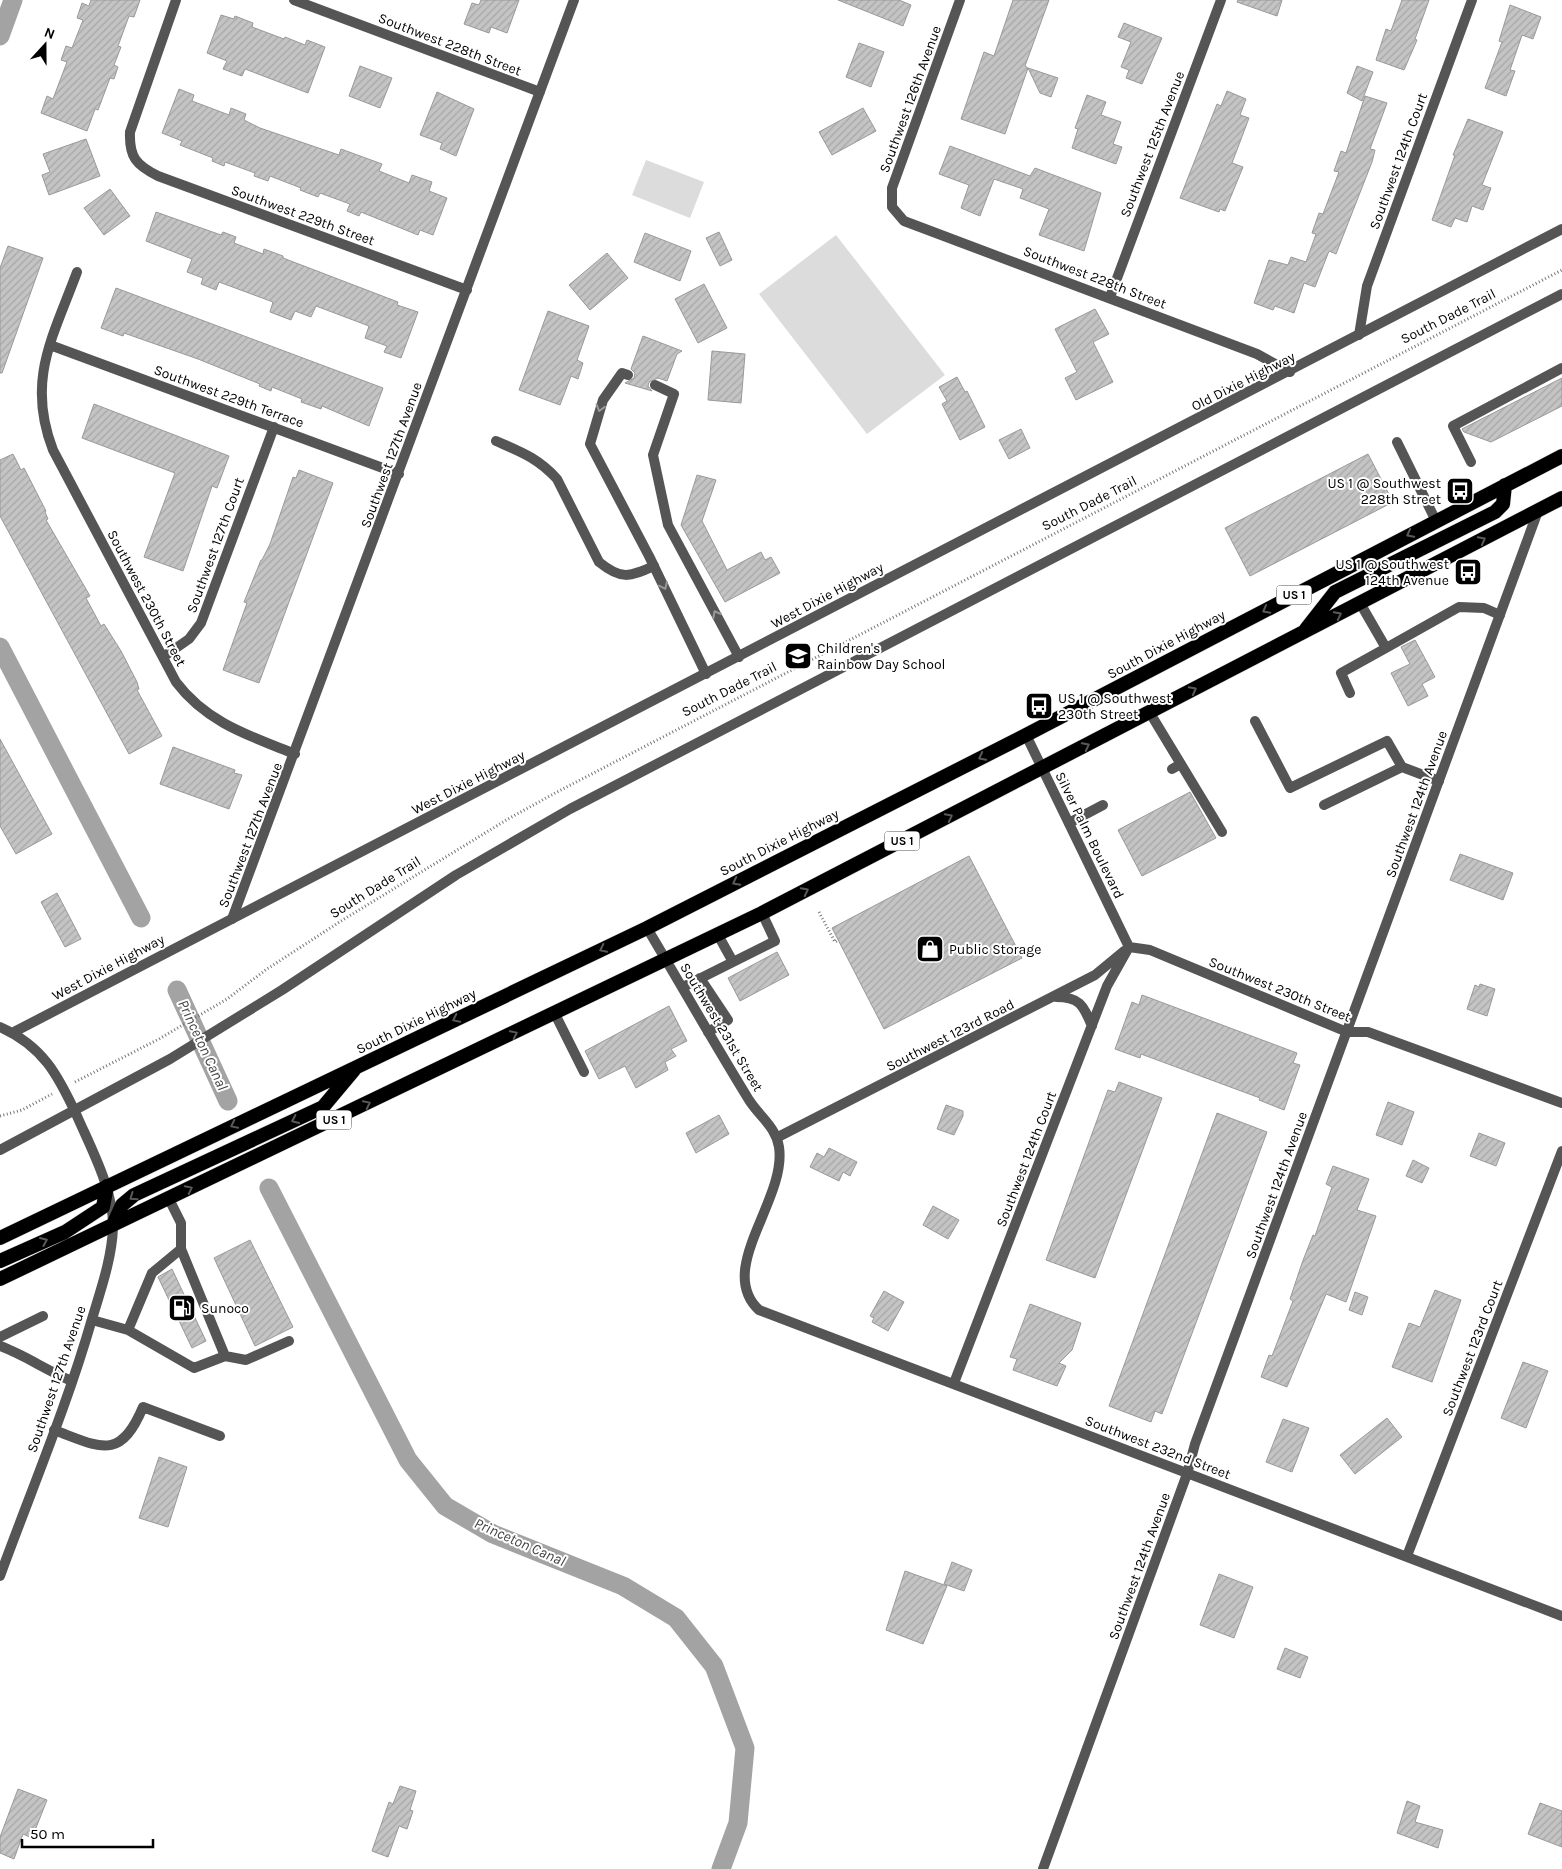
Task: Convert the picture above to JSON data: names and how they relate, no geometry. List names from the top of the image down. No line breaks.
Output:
{"streets":{"highway":["US 1","South Dixie Highway"],"street":["Southwest 228th Street","Southwest 126th Avenue","Southwest 125th Avenue","Southwest 124th Court","Southwest 229th Street","Old Dixie Highway","Southwest 229th Terrace","Southwest 127th Avenue","Southwest 127th Court","West Dixie Highway","Southwest 230th Street","Southwest 124th Avenue","Silver Palm Boulevard","Southwest 231st Street","Southwest 123rd Road","Southwest 123rd Court","Southwest 232nd Street"],"path":["South Dade Trail"]},"crossings":[["Southwest 228th Street","Southwest 126th Avenue"],["Southwest 228th Street","Southwest 125th Avenue"],["Southwest 228th Street","Old Dixie Highway"],["Southwest 228th Street","Southwest 127th Avenue"],["Southwest 124th Court","Old Dixie Highway"],["Southwest 124th Court","Southwest 230th Street"],["Southwest 124th Court","Silver Palm Boulevard"],["Southwest 124th Court","Southwest 123rd Road"],["Southwest 124th Court","Southwest 232nd Street"],["Southwest 229th Street","Southwest 127th Avenue"],["Old Dixie Highway","West Dixie Highway"],["Southwest 229th Terrace","Southwest 127th Avenue"],["Southwest 229th Terrace","Southwest 127th Court"],["Southwest 229th Terrace","Southwest 230th Street"],["Southwest 127th Avenue","West Dixie Highway"],["Southwest 127th Avenue","US 1"],["Southwest 127th Avenue","Southwest 230th Street"],["Southwest 127th Avenue","South Dixie Highway"],["Southwest 127th Court","Southwest 230th Street"],["US 1","Southwest 124th Avenue"],["US 1","Silver Palm Boulevard"],["US 1","Southwest 231st Street"],["Southwest 230th Street","Southwest 124th Avenue"],["Southwest 230th Street","Silver Palm Boulevard"],["Southwest 230th Street","Southwest 123rd Road"],["South Dixie Highway","Silver Palm Boulevard"],["South Dixie Highway","Southwest 231st Street"],["Southwest 124th Avenue","Southwest 232nd Street"],["Silver Palm Boulevard","Southwest 123rd Road"],["Southwest 231st Street","Southwest 123rd Road"],["Southwest 231st Street","Southwest 232nd Street"],["Southwest 123rd Road","Southwest 232nd Street"],["Southwest 123rd Court","Southwest 232nd Street"]],"water":["Princeton Canal"],"places":{"bus stop":["US 1 @ Southwest 228th Street","US 1 @ Southwest 124th Avenue","US 1 @ Southwest 230th Street"],"school or university":["Children's Rainbow Day School"],"shop":["Public Storage"],"fuel station":["Sunoco"]},"scale_bar":"50 m","north":"top"}
